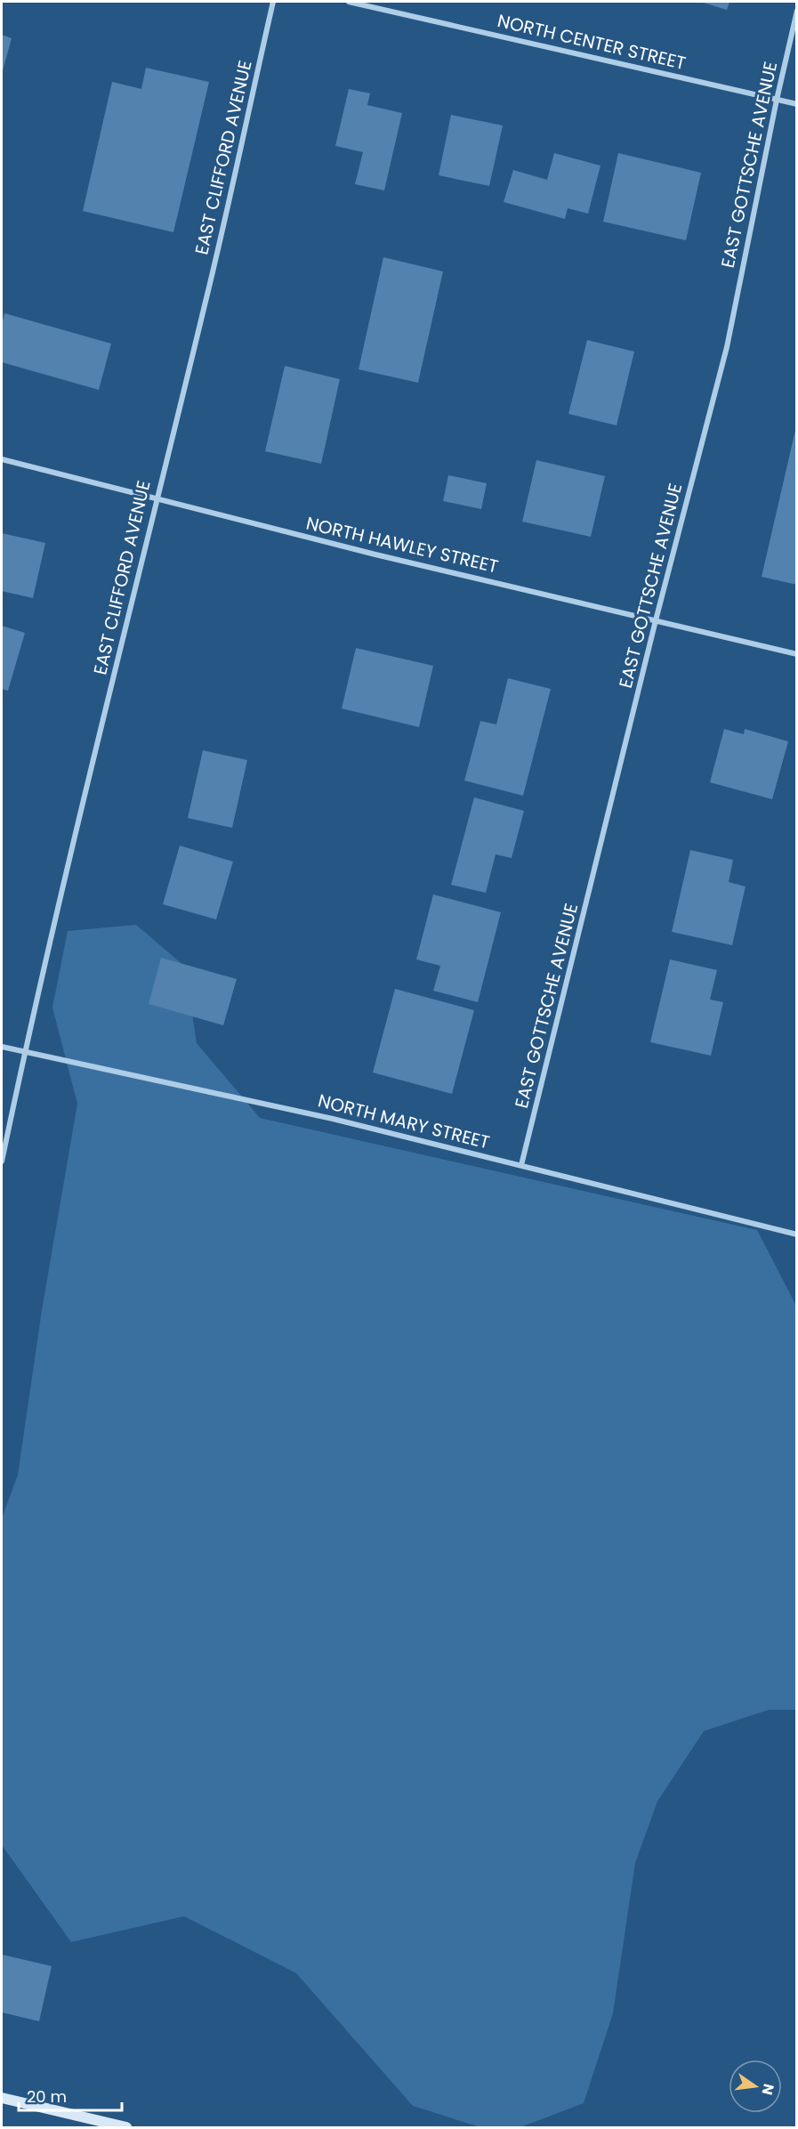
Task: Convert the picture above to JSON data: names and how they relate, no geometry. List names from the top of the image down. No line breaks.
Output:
{"streets":{"street":["NORTH CENTER STREET","EAST CLIFFORD AVENUE","EAST GOTTSCHE AVENUE","NORTH HAWLEY STREET","NORTH MARY STREET"]},"crossings":[["NORTH CENTER STREET","EAST GOTTSCHE AVENUE"],["EAST CLIFFORD AVENUE","NORTH HAWLEY STREET"],["EAST CLIFFORD AVENUE","NORTH MARY STREET"],["EAST GOTTSCHE AVENUE","NORTH HAWLEY STREET"],["EAST GOTTSCHE AVENUE","NORTH MARY STREET"]],"scale_bar":"20 m","north":"right"}
